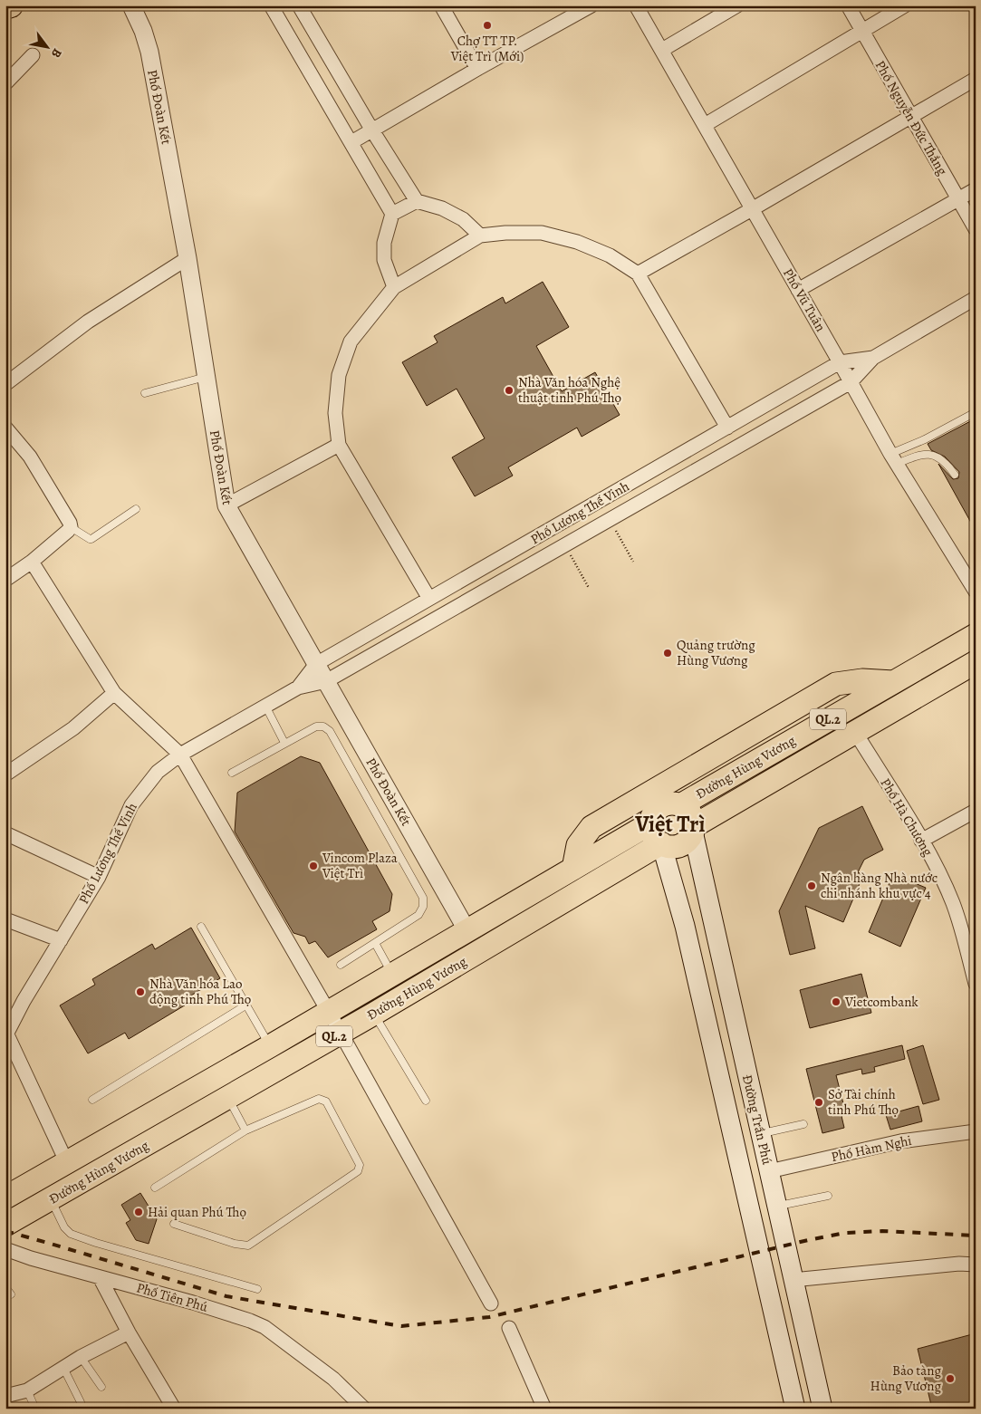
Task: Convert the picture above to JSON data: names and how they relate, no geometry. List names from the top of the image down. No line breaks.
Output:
{"streets":{"main road":["QL.2","Đường Hùng Vương","Đường Trần Phú"],"street":["Phố Đoàn Kết","Phố Nguyễn Đức Thắng","Phố Vũ Tuân","Phố Lương Thế Vinh","Phố Hà Chương","Phố Hàm Nghi","Phố Tiên Phú"]},"crossings":[["Phố Đoàn Kết","Phố Lương Thế Vinh"],["Phố Đoàn Kết","Đường Hùng Vương"],["Phố Vũ Tuân","Phố Lương Thế Vinh"],["QL.2","Đường Hùng Vương"],["QL.2","Đường Trần Phú"],["Đường Hùng Vương","Phố Hà Chương"],["Đường Hùng Vương","Đường Trần Phú"],["Đường Trần Phú","Phố Hàm Nghi"]],"districts":["Việt Trì"],"places":["Chợ TT TP. Việt Trì (Mới)","Nhà Văn hóa Nghệ thuật tỉnh Phú Thọ","Quảng trường Hùng Vương","Vincom Plaza Việt Trì","Ngân hàng Nhà nước chi nhánh khu vực 4","Nhà Văn hóa Lao động tỉnh Phú Thọ","Vietcombank","Sở Tài chính tỉnh Phú Thọ","Hải quan Phú Thọ","Bảo tàng Hùng Vương"],"north":"bottom right"}
